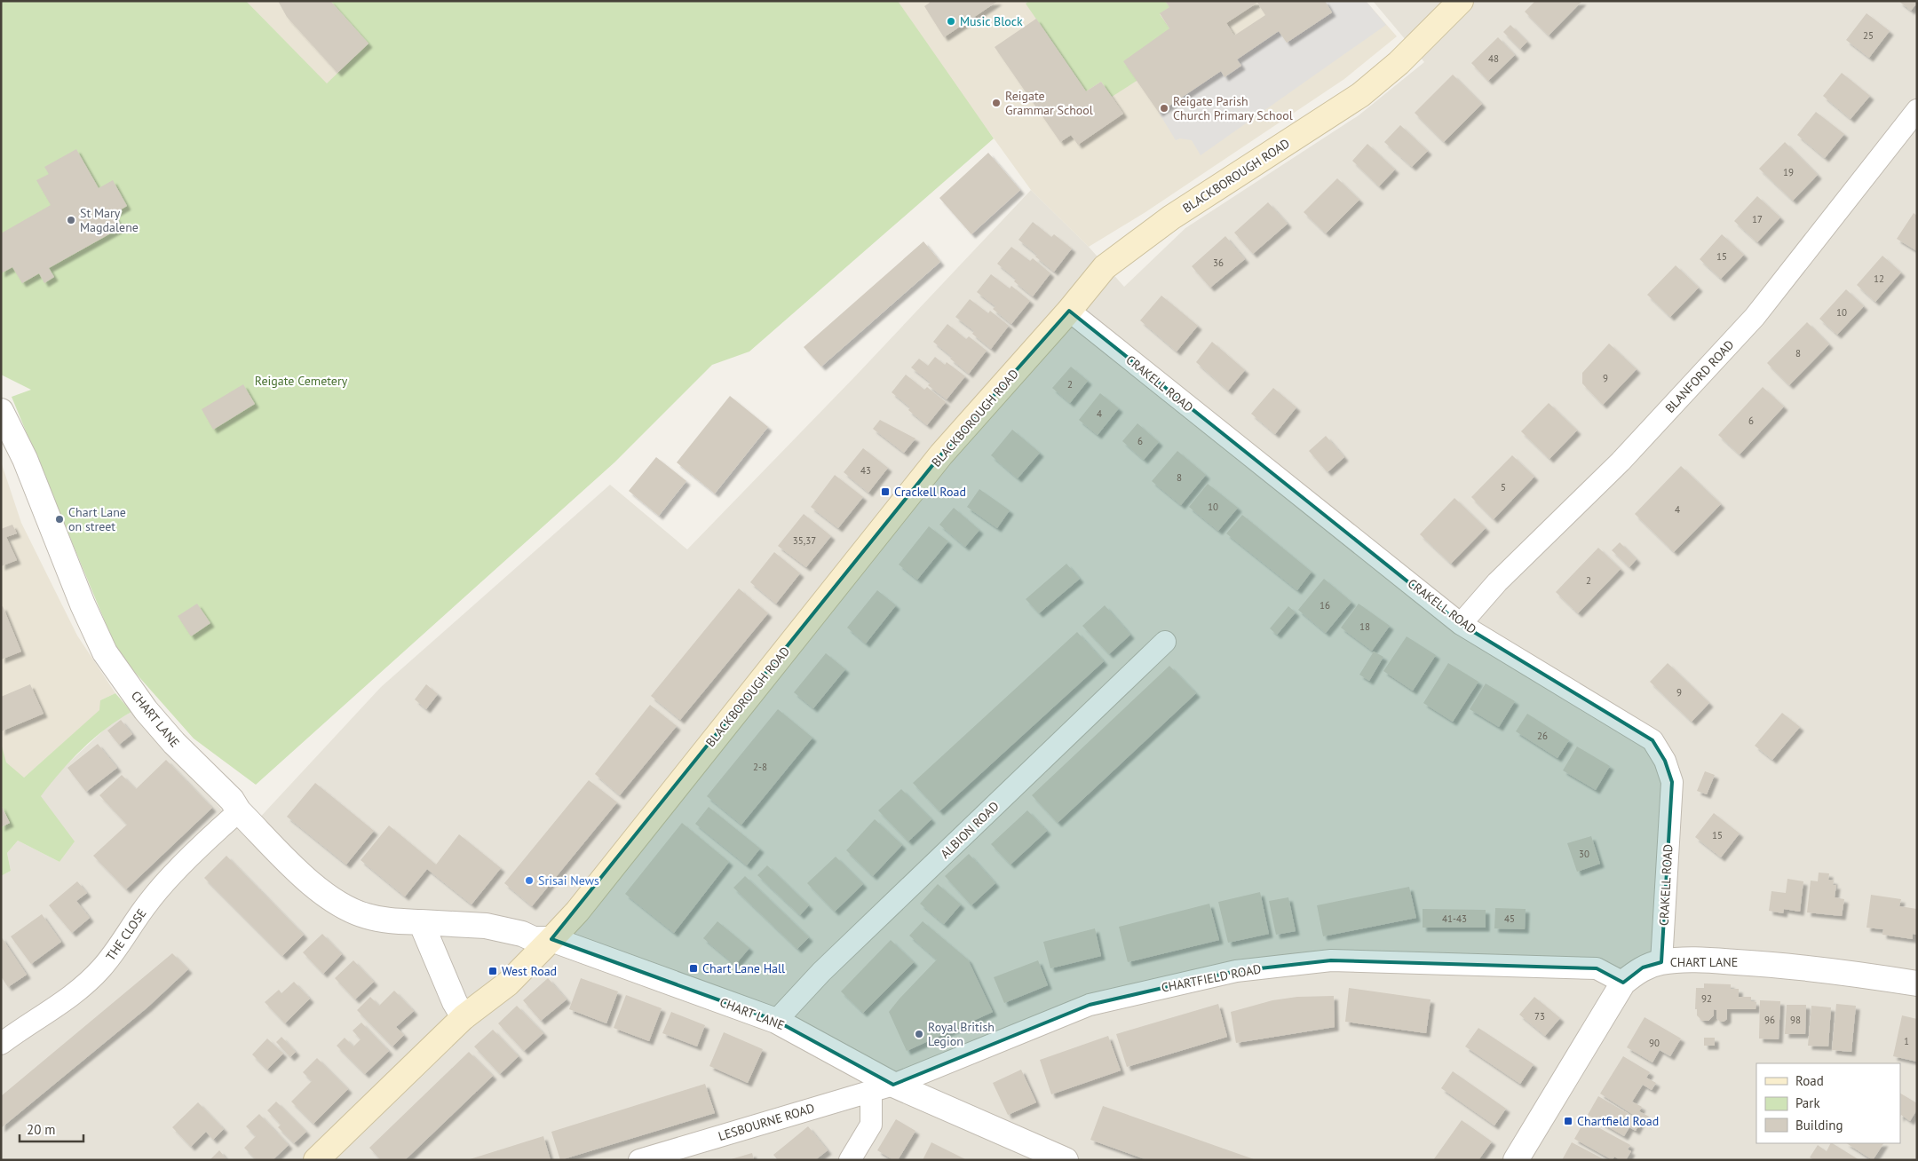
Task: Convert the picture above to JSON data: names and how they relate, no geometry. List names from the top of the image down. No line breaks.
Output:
{"streets":{"main road":["BLACKBOROUGH ROAD"],"street":["BLANFORD ROAD","CRAKELL ROAD","CHART LANE","ALBION ROAD","THE CLOSE","CHARTFIELD ROAD","LESBOURNE ROAD"]},"crossings":[["BLACKBOROUGH ROAD","CRAKELL ROAD"],["BLACKBOROUGH ROAD","CHART LANE"],["BLANFORD ROAD","CRAKELL ROAD"],["CRAKELL ROAD","CHART LANE"],["CHART LANE","ALBION ROAD"],["CHART LANE","THE CLOSE"],["CHART LANE","CHARTFIELD ROAD"],["CHART LANE","LESBOURNE ROAD"],["CHARTFIELD ROAD","LESBOURNE ROAD"]],"parks":["Reigate Cemetery"],"places":{"other":["Music Block","Reigate Grammar School","Reigate Parish Church Primary School","St Mary Magdalene","Chart Lane on street","Srisai News","Royal British Legion"],"transit":["Crackell Road","Chart Lane Hall","West Road","Chartfield Road"]},"house_numbers":["25","48","19","17","15","36","12","10","8","9","2","4","6","6","43","8","5","10","4","35,37","2","16","18","9","26","2-8","15","30","41-43","45","92","73","96","98","1","90"],"legend":["Road","Park","Building"],"scale_bar":"20 m"}
